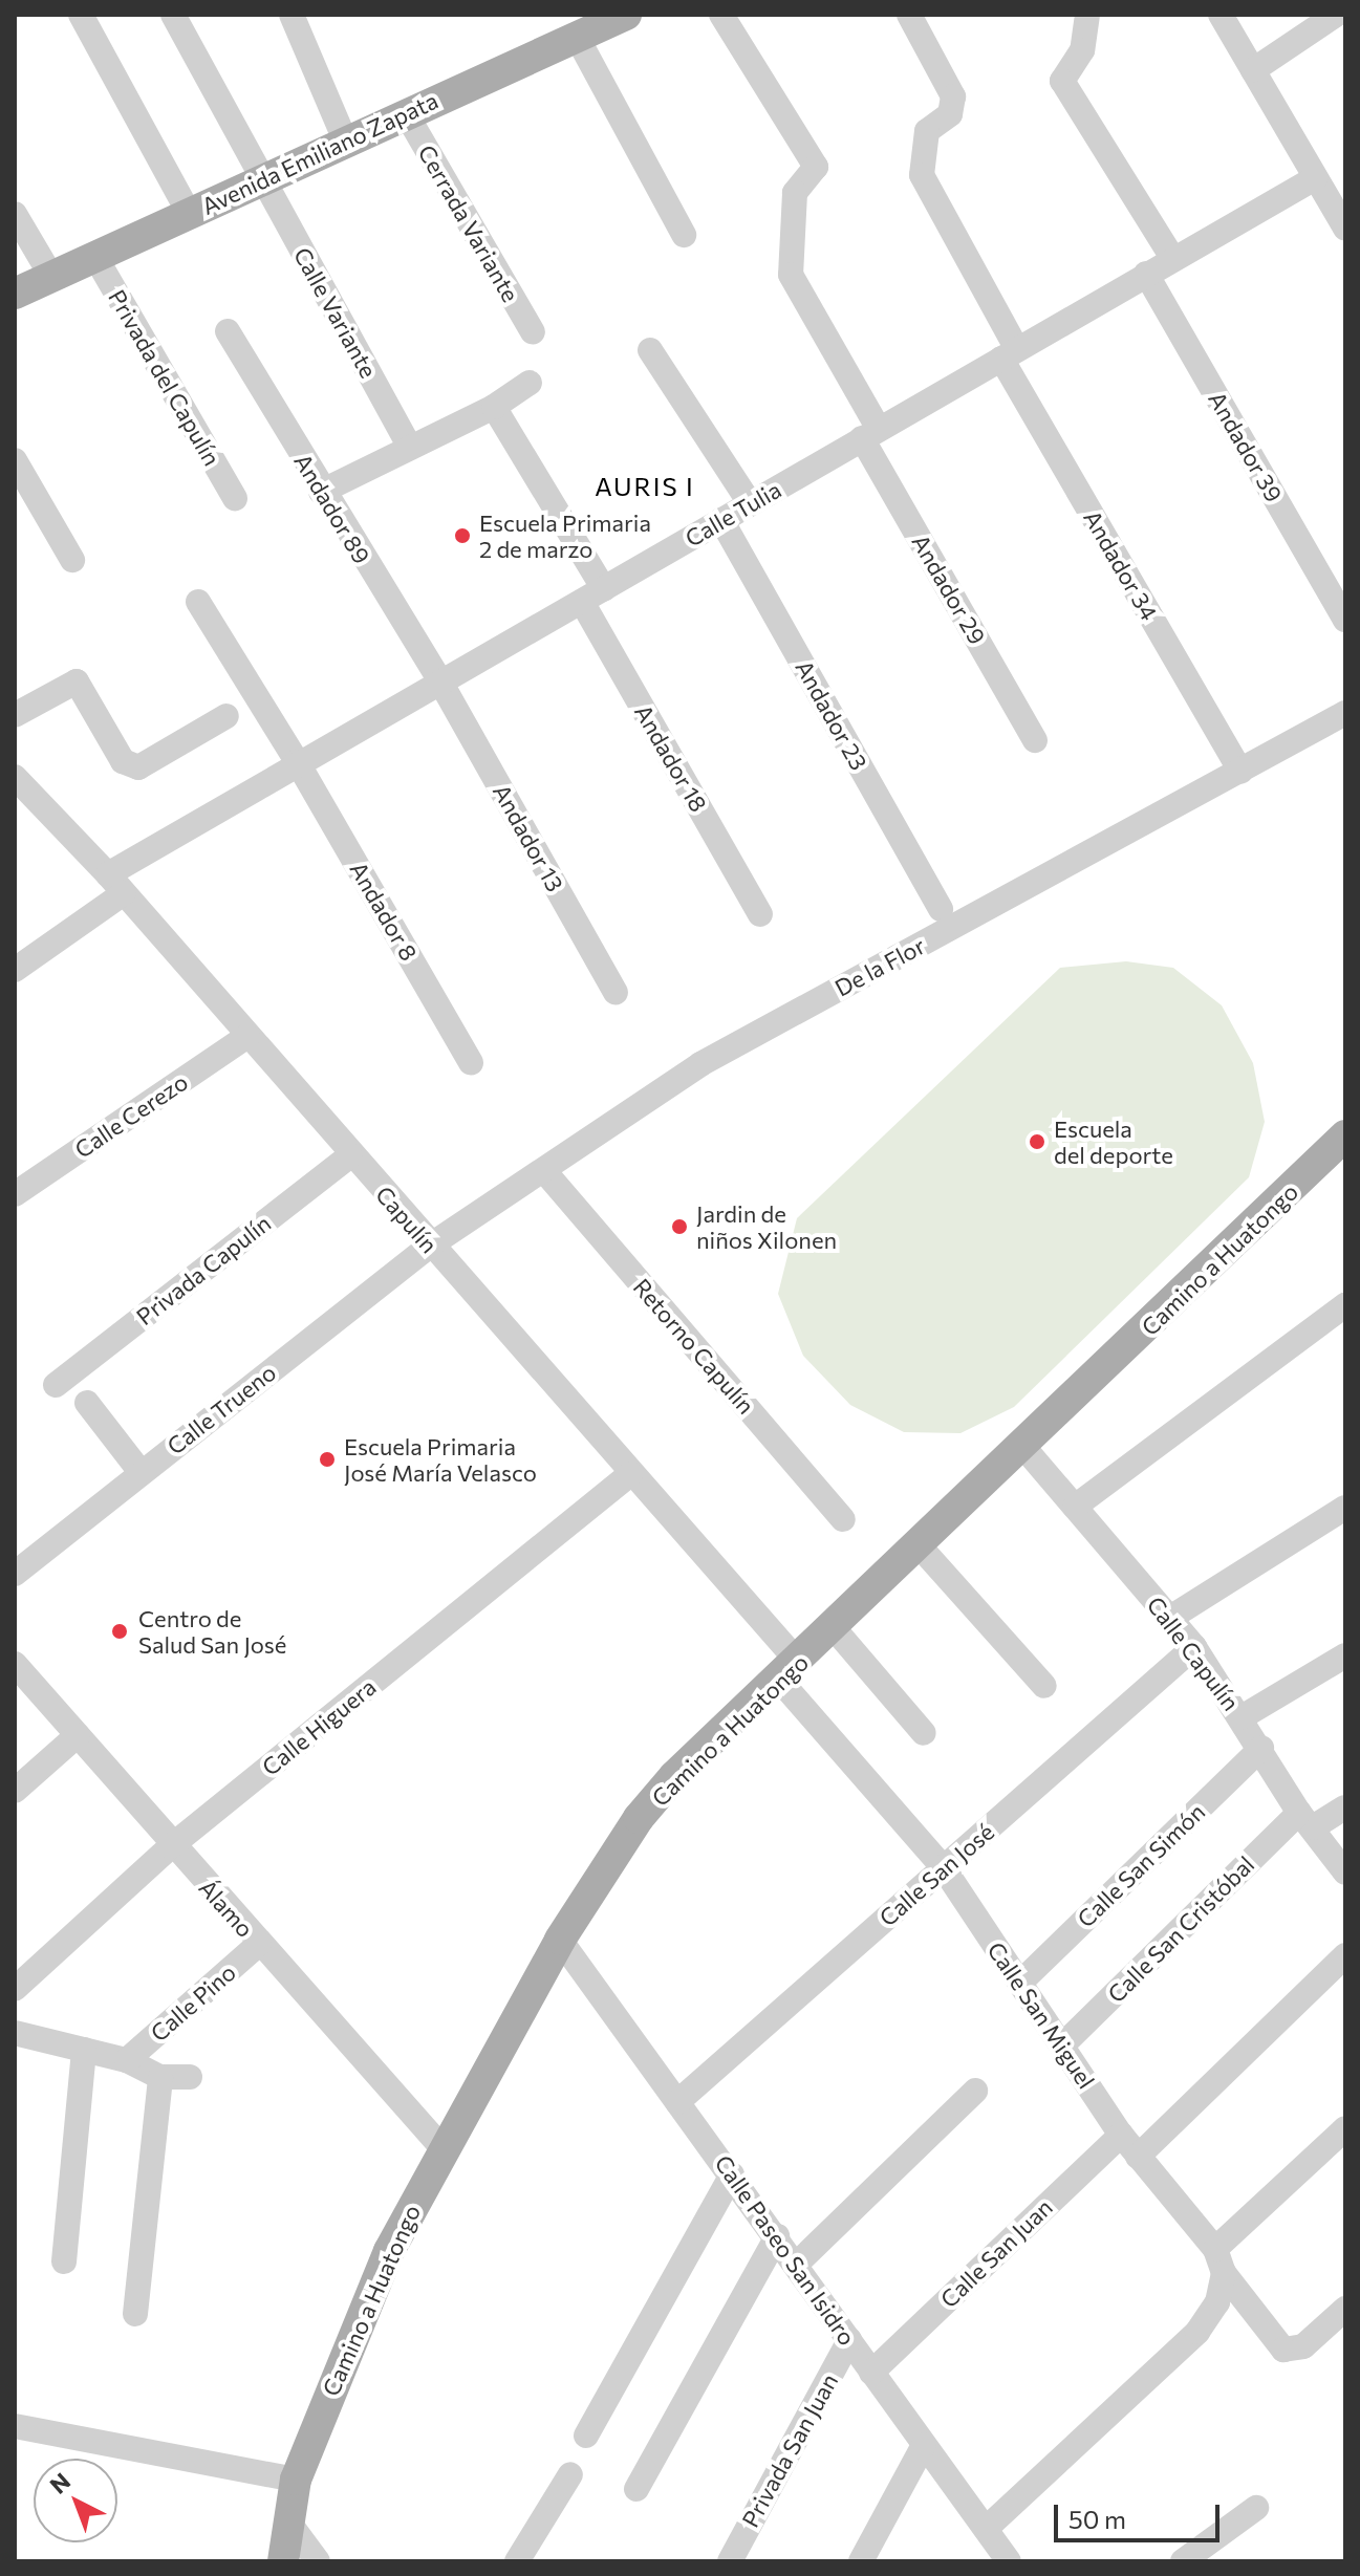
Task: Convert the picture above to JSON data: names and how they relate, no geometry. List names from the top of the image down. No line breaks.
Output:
{"streets":{"main road":["Avenida Emiliano Zapata","Camino a Huatongo"],"street":["Cerrada Variante","Calle Variante","Privada del Capulín","Andador 39","Andador 89","Calle Tulia","Andador 34","Andador 29","Andador 23","Andador 18","Andador 13","Andador 8","De la Flor","Calle Cerezo","Capulín","Privada Capulín","Retorno Capulín","Calle Trueno","Calle Capulín","Calle Higuera","Calle San Simón","Calle San José","Álamo","Calle San Cristóbal","Calle Pino","Calle San Miguel","Calle Paseo San Isidro","Calle San Juan","Privada San Juan"]},"crossings":[["Avenida Emiliano Zapata","Cerrada Variante"],["Avenida Emiliano Zapata","Calle Variante"],["Avenida Emiliano Zapata","Privada del Capulín"],["Andador 39","Calle Tulia"],["Andador 89","Calle Tulia"],["Andador 89","Andador 13"],["Calle Tulia","Andador 34"],["Calle Tulia","Andador 29"],["Calle Tulia","Andador 23"],["Calle Tulia","Andador 18"],["Calle Tulia","Andador 13"],["Calle Tulia","Andador 8"],["Calle Tulia","Capulín"],["Andador 34","De la Flor"],["De la Flor","Capulín"],["De la Flor","Retorno Capulín"],["De la Flor","Calle Trueno"],["Calle Cerezo","Capulín"],["Capulín","Camino a Huatongo"],["Capulín","Privada Capulín"],["Capulín","Calle Trueno"],["Capulín","Calle Higuera"],["Capulín","Calle San Miguel"],["Camino a Huatongo","Calle Capulín"],["Camino a Huatongo","Álamo"],["Camino a Huatongo","Calle San Miguel"],["Camino a Huatongo","Calle Paseo San Isidro"],["Calle Capulín","Calle San Simón"],["Calle Capulín","Calle San José"],["Calle Capulín","Calle San Cristóbal"],["Calle Higuera","Álamo"],["Calle San Simón","Calle San Miguel"],["Calle San José","Calle San Miguel"],["Calle San José","Calle Paseo San Isidro"],["Álamo","Calle Pino"],["Calle San Cristóbal","Calle San Miguel"],["Calle San Miguel","Calle San Juan"],["Calle Paseo San Isidro","Calle San Juan"],["Calle Paseo San Isidro","Privada San Juan"]],"districts":["AURIS I"],"places":["Escuela Primaria 2 de marzo","Escuela del deporte","Jardin de niños Xilonen","Escuela Primaria José María Velasco","Centro de Salud San José"],"scale_bar":"50 m","north":"top left"}
